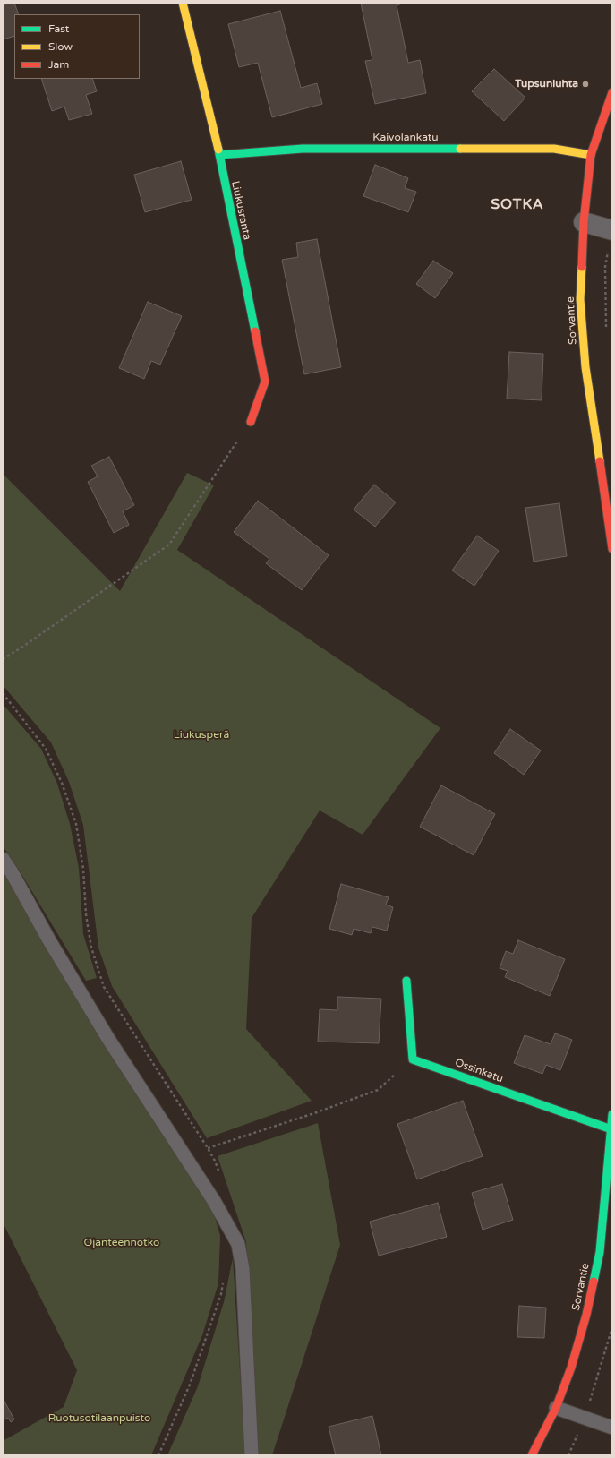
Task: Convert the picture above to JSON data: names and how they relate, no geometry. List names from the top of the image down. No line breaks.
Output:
{"streets":{"street":["Kaivolankatu","Liukusranta","Sorvantie","Ossinkatu"]},"crossings":[["Kaivolankatu","Liukusranta"],["Kaivolankatu","Sorvantie"],["Sorvantie","Ossinkatu"]],"districts":["SOTKA"],"parks":["Liukusperä","Ojanteennotko","Ruotusotilaanpuisto"],"places":["Tupsunluhta"],"legend":["Fast","Slow","Jam"]}
